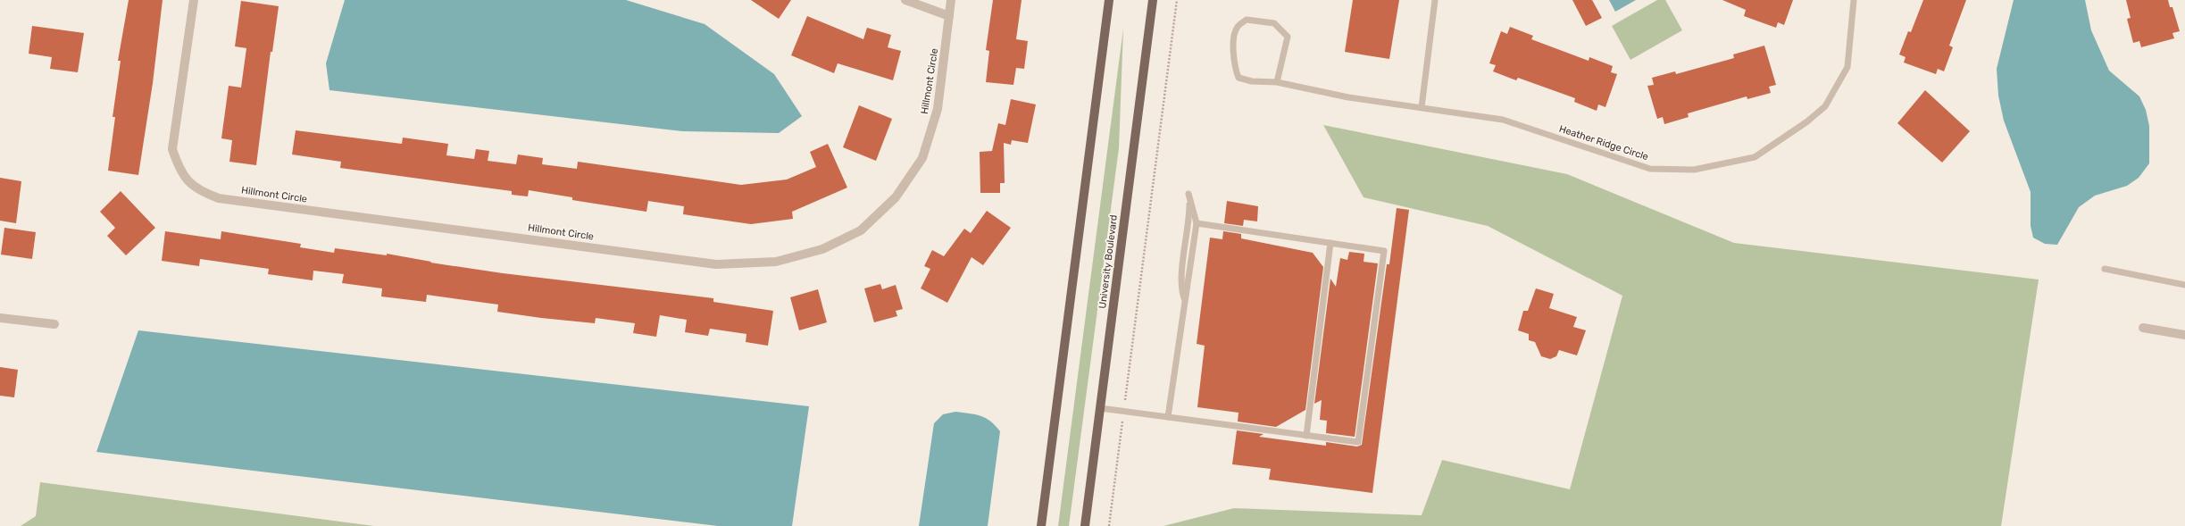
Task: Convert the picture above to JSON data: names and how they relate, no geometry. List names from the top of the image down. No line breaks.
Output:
{"streets":{"main road":["University Boulevard"],"street":["Hillmont Circle"],"lane":["Heather Ridge Circle"]}}
